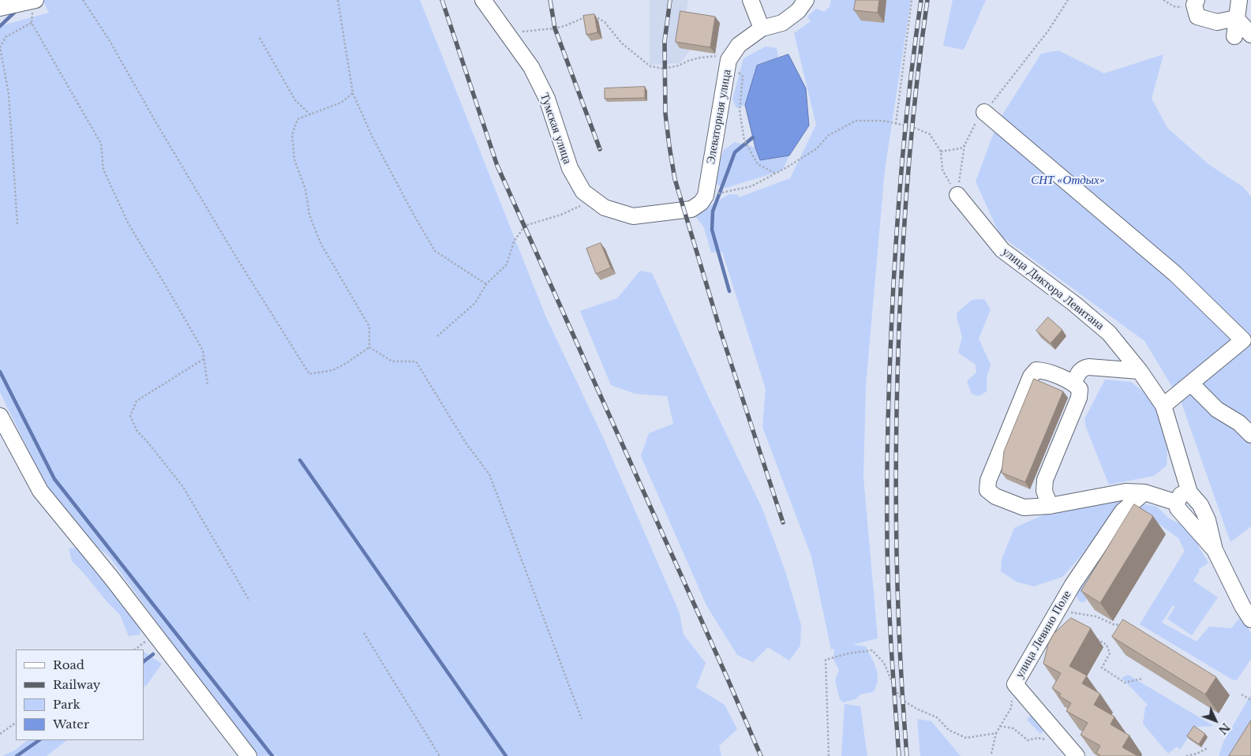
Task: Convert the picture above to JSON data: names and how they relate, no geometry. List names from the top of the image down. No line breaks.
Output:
{"streets":{"street":["Элеваторная улица","Тумская улица","улица Диктора Левитана","улица Левино Поле"]},"crossings":[["Элеваторная улица","Тумская улица"]],"parks":["СНТ «Отдых»"],"legend":["Road","Railway","Park","Water"],"north":"bottom right"}
